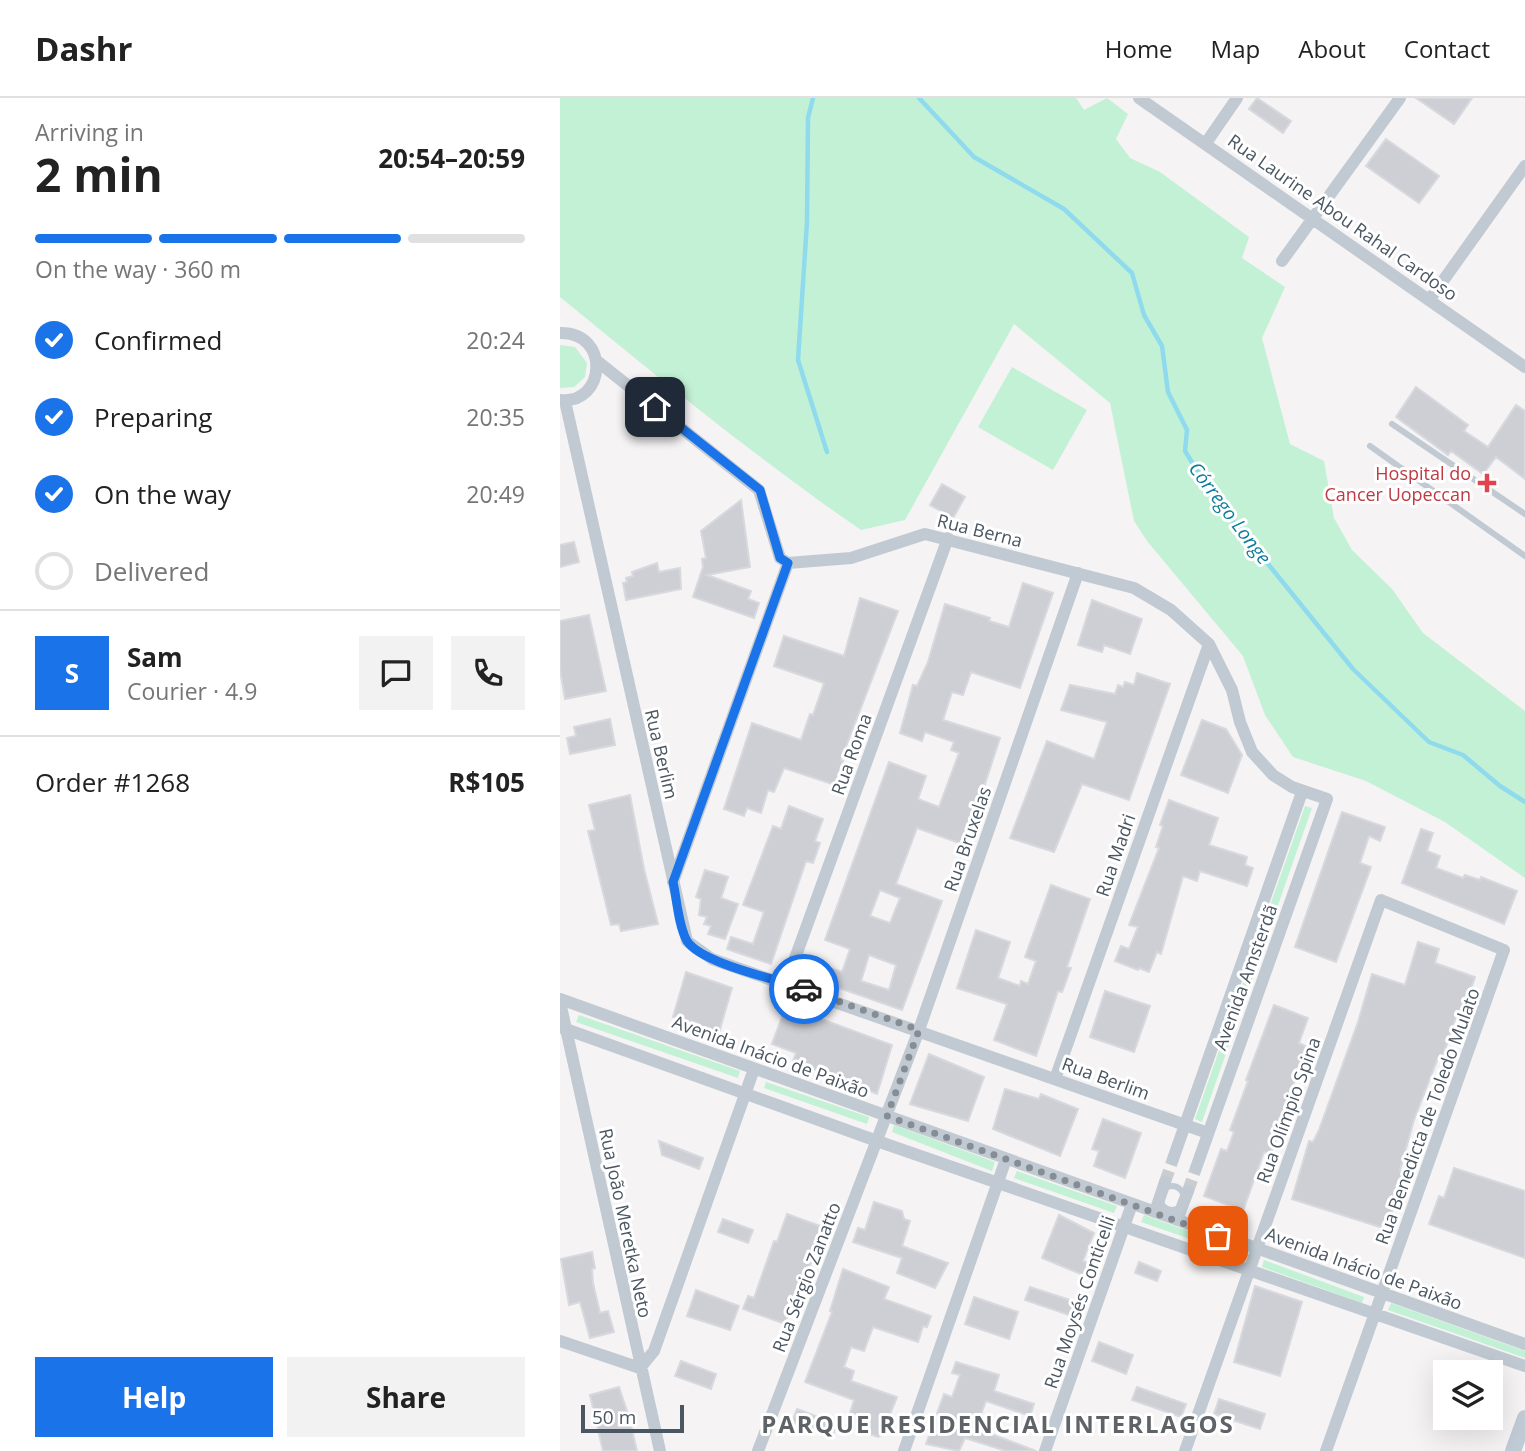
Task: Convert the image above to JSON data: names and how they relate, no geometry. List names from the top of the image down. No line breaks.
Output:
{"streets":{"street":["Rua Laurine Abou Rahal Cardoso","Rua Berna","Rua Berlim","Rua Roma","Rua Bruxelas","Rua Madri","Avenida Amsterdã","Avenida Inácio de Paixão","Rua Olímpio Spina","Rua Benedicta de Toledo Mulato","Rua João Meretka Neto","Rua Sérgio Zanatto","Rua Moysés Conticelli"]},"crossings":[["Rua Berna","Rua Roma"],["Rua Berna","Rua Bruxelas"],["Rua Berna","Rua Madri"],["Rua Berna","Avenida Amsterdã"],["Rua Berlim","Rua Roma"],["Rua Berlim","Rua Bruxelas"],["Rua Berlim","Rua Madri"],["Rua Berlim","Avenida Amsterdã"],["Rua Bruxelas","Avenida Inácio de Paixão"],["Rua Bruxelas","Rua Sérgio Zanatto"],["Avenida Inácio de Paixão","Rua Olímpio Spina"],["Avenida Inácio de Paixão","Rua Benedicta de Toledo Mulato"],["Avenida Inácio de Paixão","Rua João Meretka Neto"],["Avenida Inácio de Paixão","Rua Sérgio Zanatto"],["Avenida Inácio de Paixão","Rua Moysés Conticelli"],["Rua Olímpio Spina","Rua Benedicta de Toledo Mulato"]],"districts":["PARQUE RESIDENCIAL INTERLAGOS"],"water":["Córrego Longe"],"places":{"health":["Hospital do Cancer Uopeccan"]},"scale_bar":"50 m","page":{"header":"Dashr","nav":["Home","Map","About","Contact"],"heading":["2 min","Arriving in","20:54–20:59"],"panel":["Sam","Courier · 4.9","Order #1268","R$105"],"bar":"On the way · 360 m","list":[["Confirmed","20:24"],["Preparing","20:35"],["On the way","20:49"],"Delivered"],"round":"S","buttons":["Help","Share"],"scale":"50 m"}}
